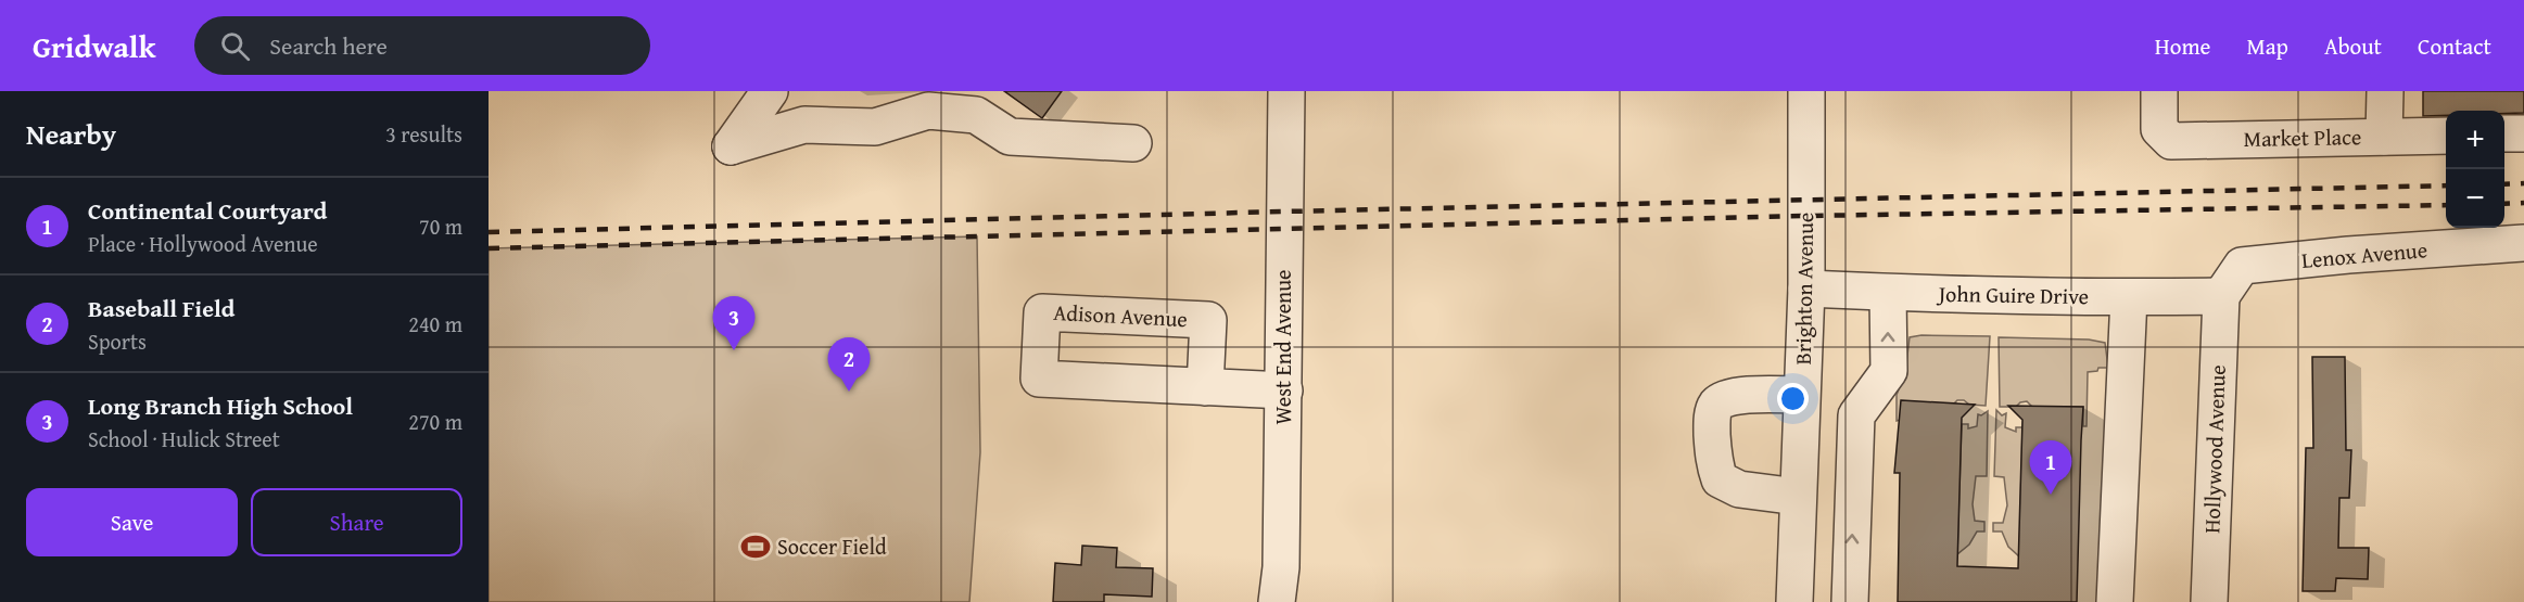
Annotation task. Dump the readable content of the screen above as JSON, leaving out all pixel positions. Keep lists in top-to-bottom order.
{
  "streets": {
    "street": [
      "Market Place",
      "Lenox Avenue",
      "Brighton Avenue",
      "John Guire Drive",
      "Adison Avenue",
      "West End Avenue",
      "Hollywood Avenue"
    ]
  },
  "crossings": [
    ["Lenox Avenue", "John Guire Drive"],
    ["Lenox Avenue", "Hollywood Avenue"],
    ["Brighton Avenue", "John Guire Drive"],
    ["John Guire Drive", "Hollywood Avenue"],
    ["Adison Avenue", "West End Avenue"]
  ],
  "places": {
    "sports": ["Soccer Field"]
  },
  "page": {
    "header": "Gridwalk",
    "search": "Search here",
    "nav": [
      "Home",
      "Map",
      "About",
      "Contact"
    ],
    "heading": ["Nearby", "3 results"],
    "map_buttons": ["+", "−"],
    "list": [
      {
        "mark": "1",
        "name": "Continental Courtyard",
        "note": "Place · Hollywood Avenue",
        "value": "70 m"
      },
      {
        "mark": "2",
        "name": "Baseball Field",
        "note": "Sports",
        "value": "240 m"
      },
      {
        "mark": "3",
        "name": "Long Branch High School",
        "note": "School · Hulick Street",
        "value": "270 m"
      }
    ],
    "pins": ["3", "2", "1"],
    "buttons": ["Save", "Share"]
  }
}
